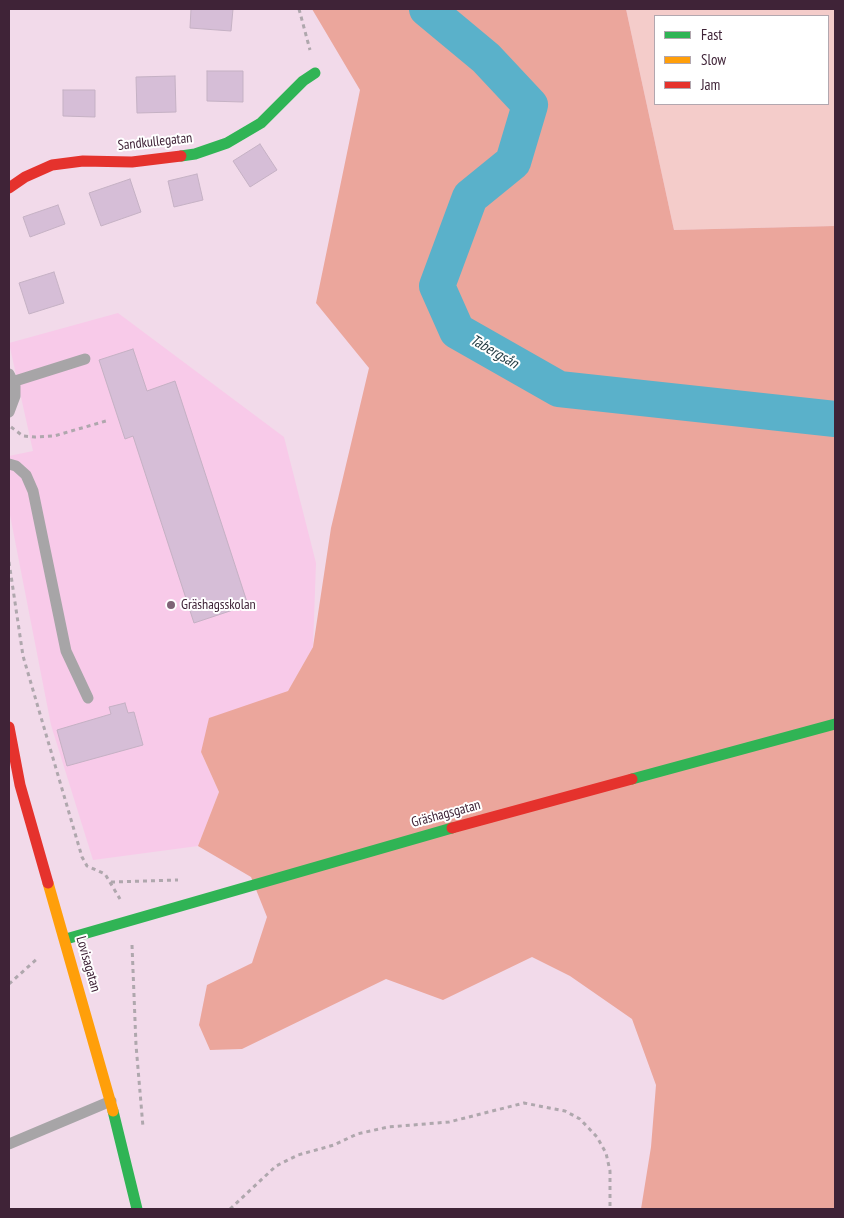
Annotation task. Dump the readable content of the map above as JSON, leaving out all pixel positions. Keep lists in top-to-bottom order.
{
  "streets": {
    "street": ["Sandkullegatan", "Gräshagsgatan", "Lovisagatan"]
  },
  "crossings": [
    ["Gräshagsgatan", "Lovisagatan"]
  ],
  "water": ["Tabergsån"],
  "places": ["Gräshagsskolan"],
  "legend": ["Fast", "Slow", "Jam"]
}
